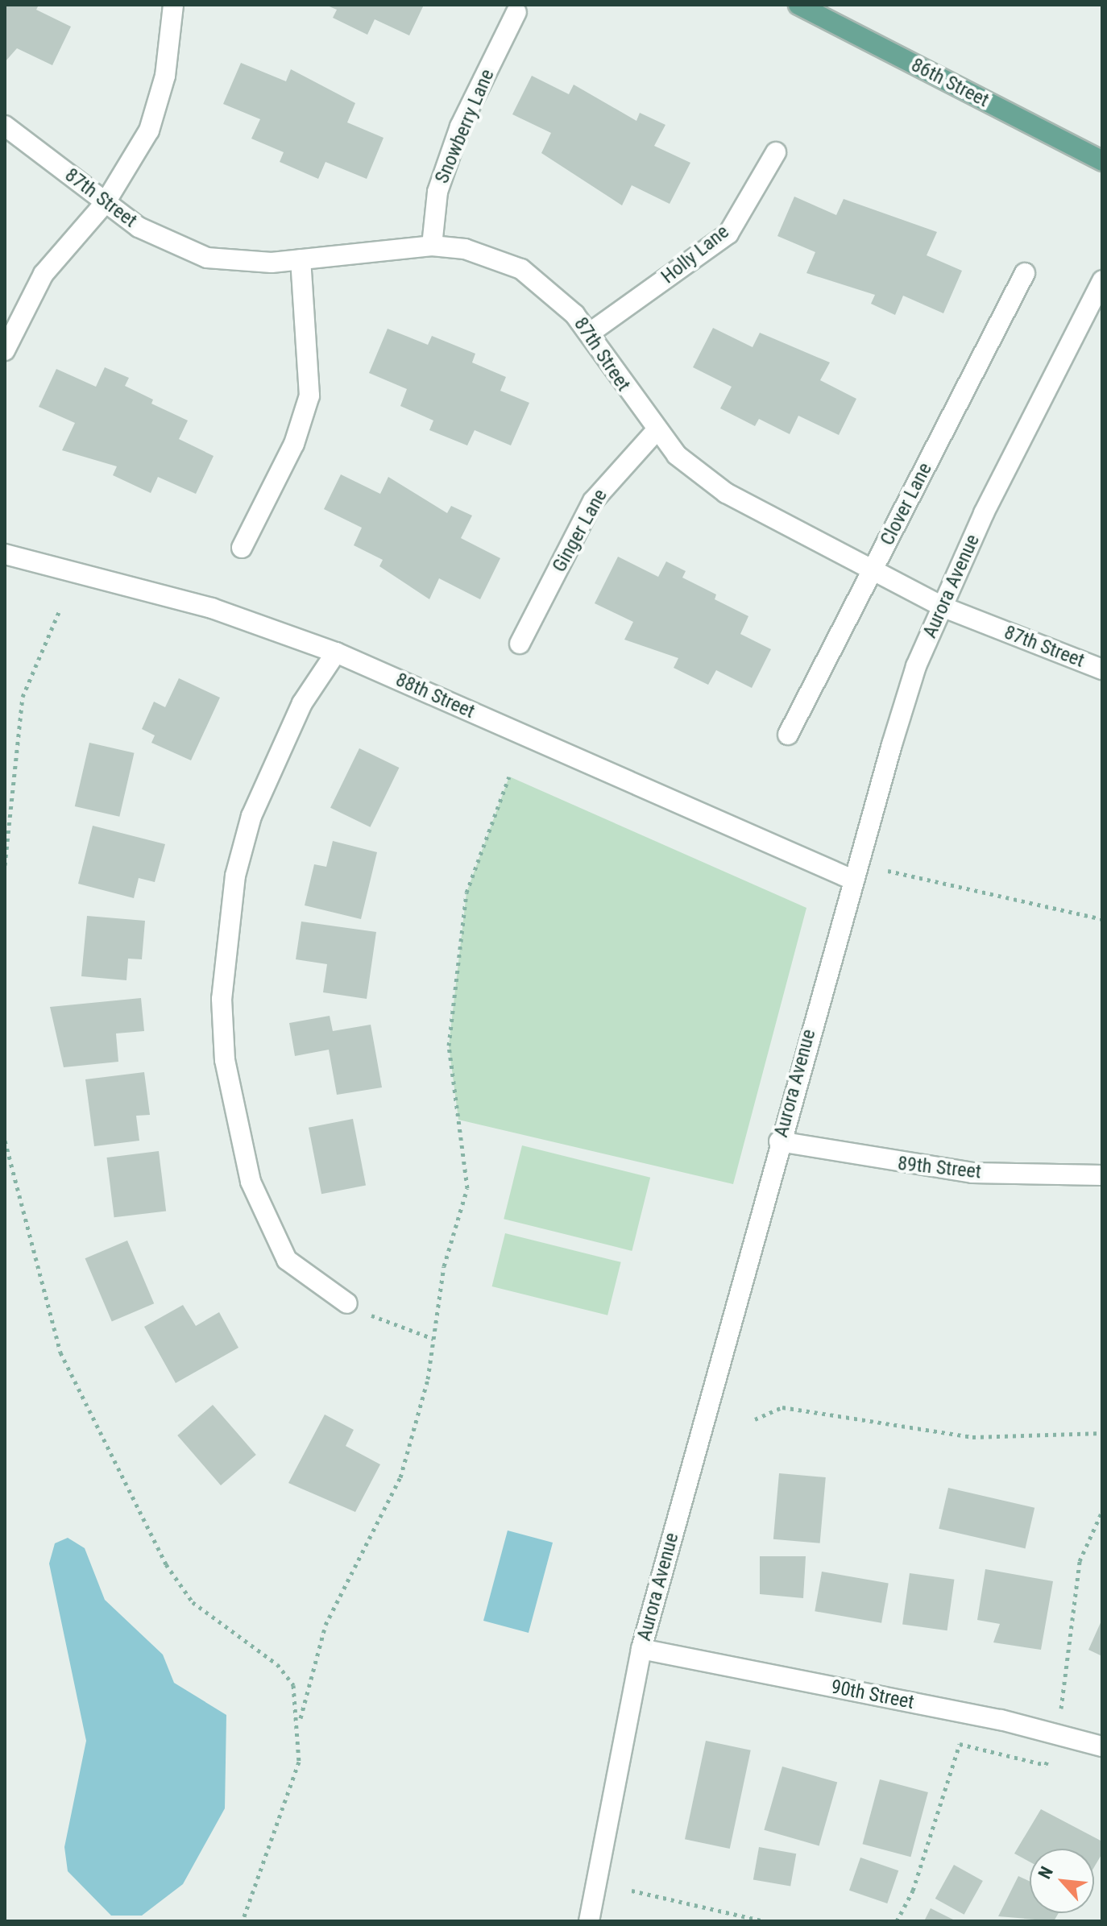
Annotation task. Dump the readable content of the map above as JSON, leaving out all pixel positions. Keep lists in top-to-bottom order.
{
  "streets": {
    "main road": ["86th Street"],
    "street": [
      "Snowberry Lane",
      "87th Street",
      "Holly Lane",
      "Clover Lane",
      "Ginger Lane",
      "Aurora Avenue",
      "88th Street",
      "89th Street",
      "90th Street"
    ]
  },
  "crossings": [
    ["Snowberry Lane", "87th Street"],
    ["87th Street", "Holly Lane"],
    ["87th Street", "Clover Lane"],
    ["87th Street", "Ginger Lane"],
    ["87th Street", "Aurora Avenue"],
    ["Aurora Avenue", "88th Street"],
    ["Aurora Avenue", "89th Street"],
    ["Aurora Avenue", "90th Street"]
  ],
  "north": "top left"
}
